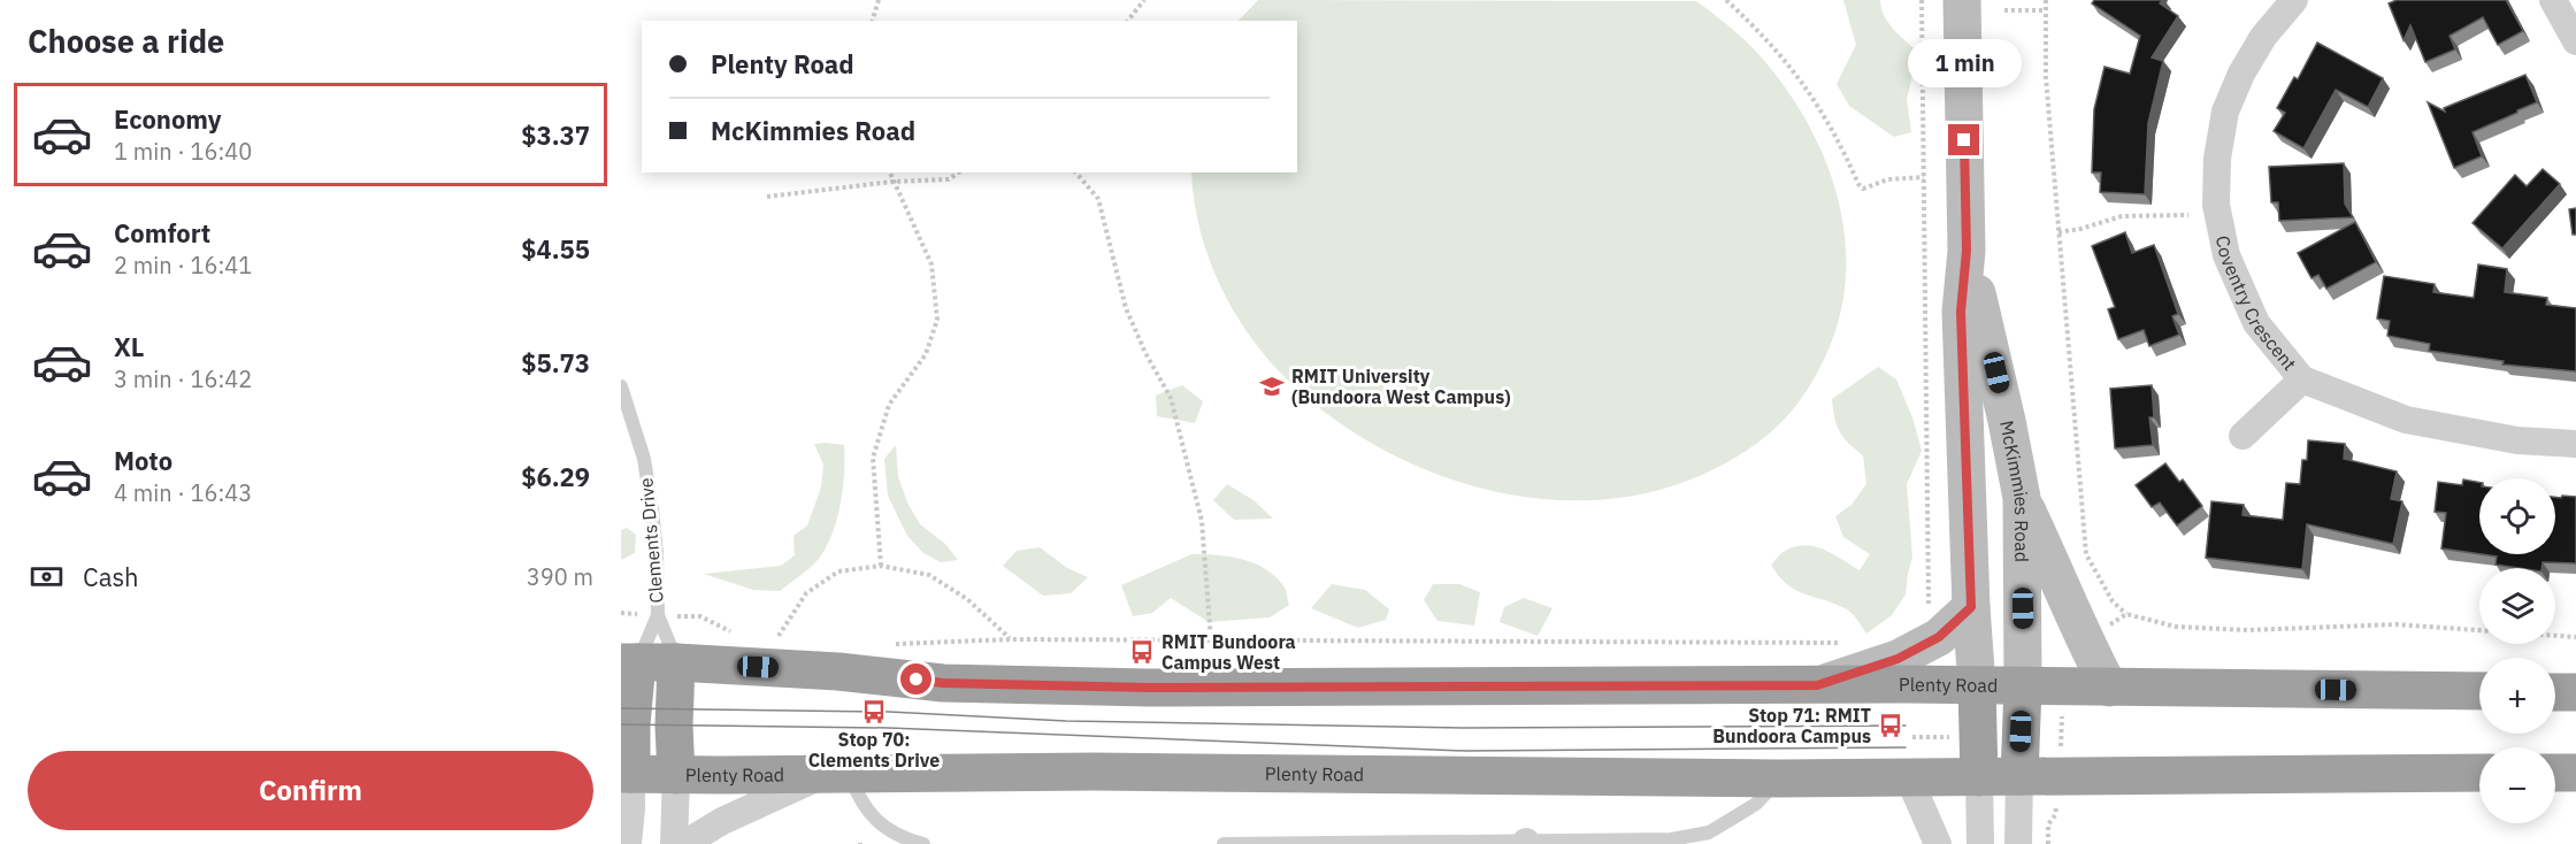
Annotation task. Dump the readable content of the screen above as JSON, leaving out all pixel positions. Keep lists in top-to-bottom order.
{
  "streets": {
    "highway": ["McKimmies Road", "Plenty Road"],
    "street": ["Coventry Crescent"],
    "lane": ["Clements Drive"]
  },
  "crossings": [
    ["McKimmies Road", "Plenty Road"],
    ["Clements Drive", "Plenty Road"]
  ],
  "places": {
    "school or university": ["RMIT University (Bundoora West Campus)"],
    "bus stop": ["RMIT Bundoora Campus West", "Stop 70: Clements Drive", "Stop 71: RMIT Bundoora Campus"]
  },
  "page": {
    "heading": "Choose a ride",
    "banner": ["Plenty Road", "McKimmies Road"],
    "bubble": "1 min",
    "list": [
      {
        "name": "Economy",
        "note": "1 min · 16:40",
        "value": "$3.37"
      },
      {
        "name": "Comfort",
        "note": "2 min · 16:41",
        "value": "$4.55"
      },
      {
        "name": "XL",
        "note": "3 min · 16:42",
        "value": "$5.73"
      },
      {
        "name": "Moto",
        "note": "4 min · 16:43",
        "value": "$6.29"
      }
    ],
    "map_buttons": ["+", "−"],
    "pay": ["Cash", "390 m"],
    "buttons": "Confirm"
  }
}
